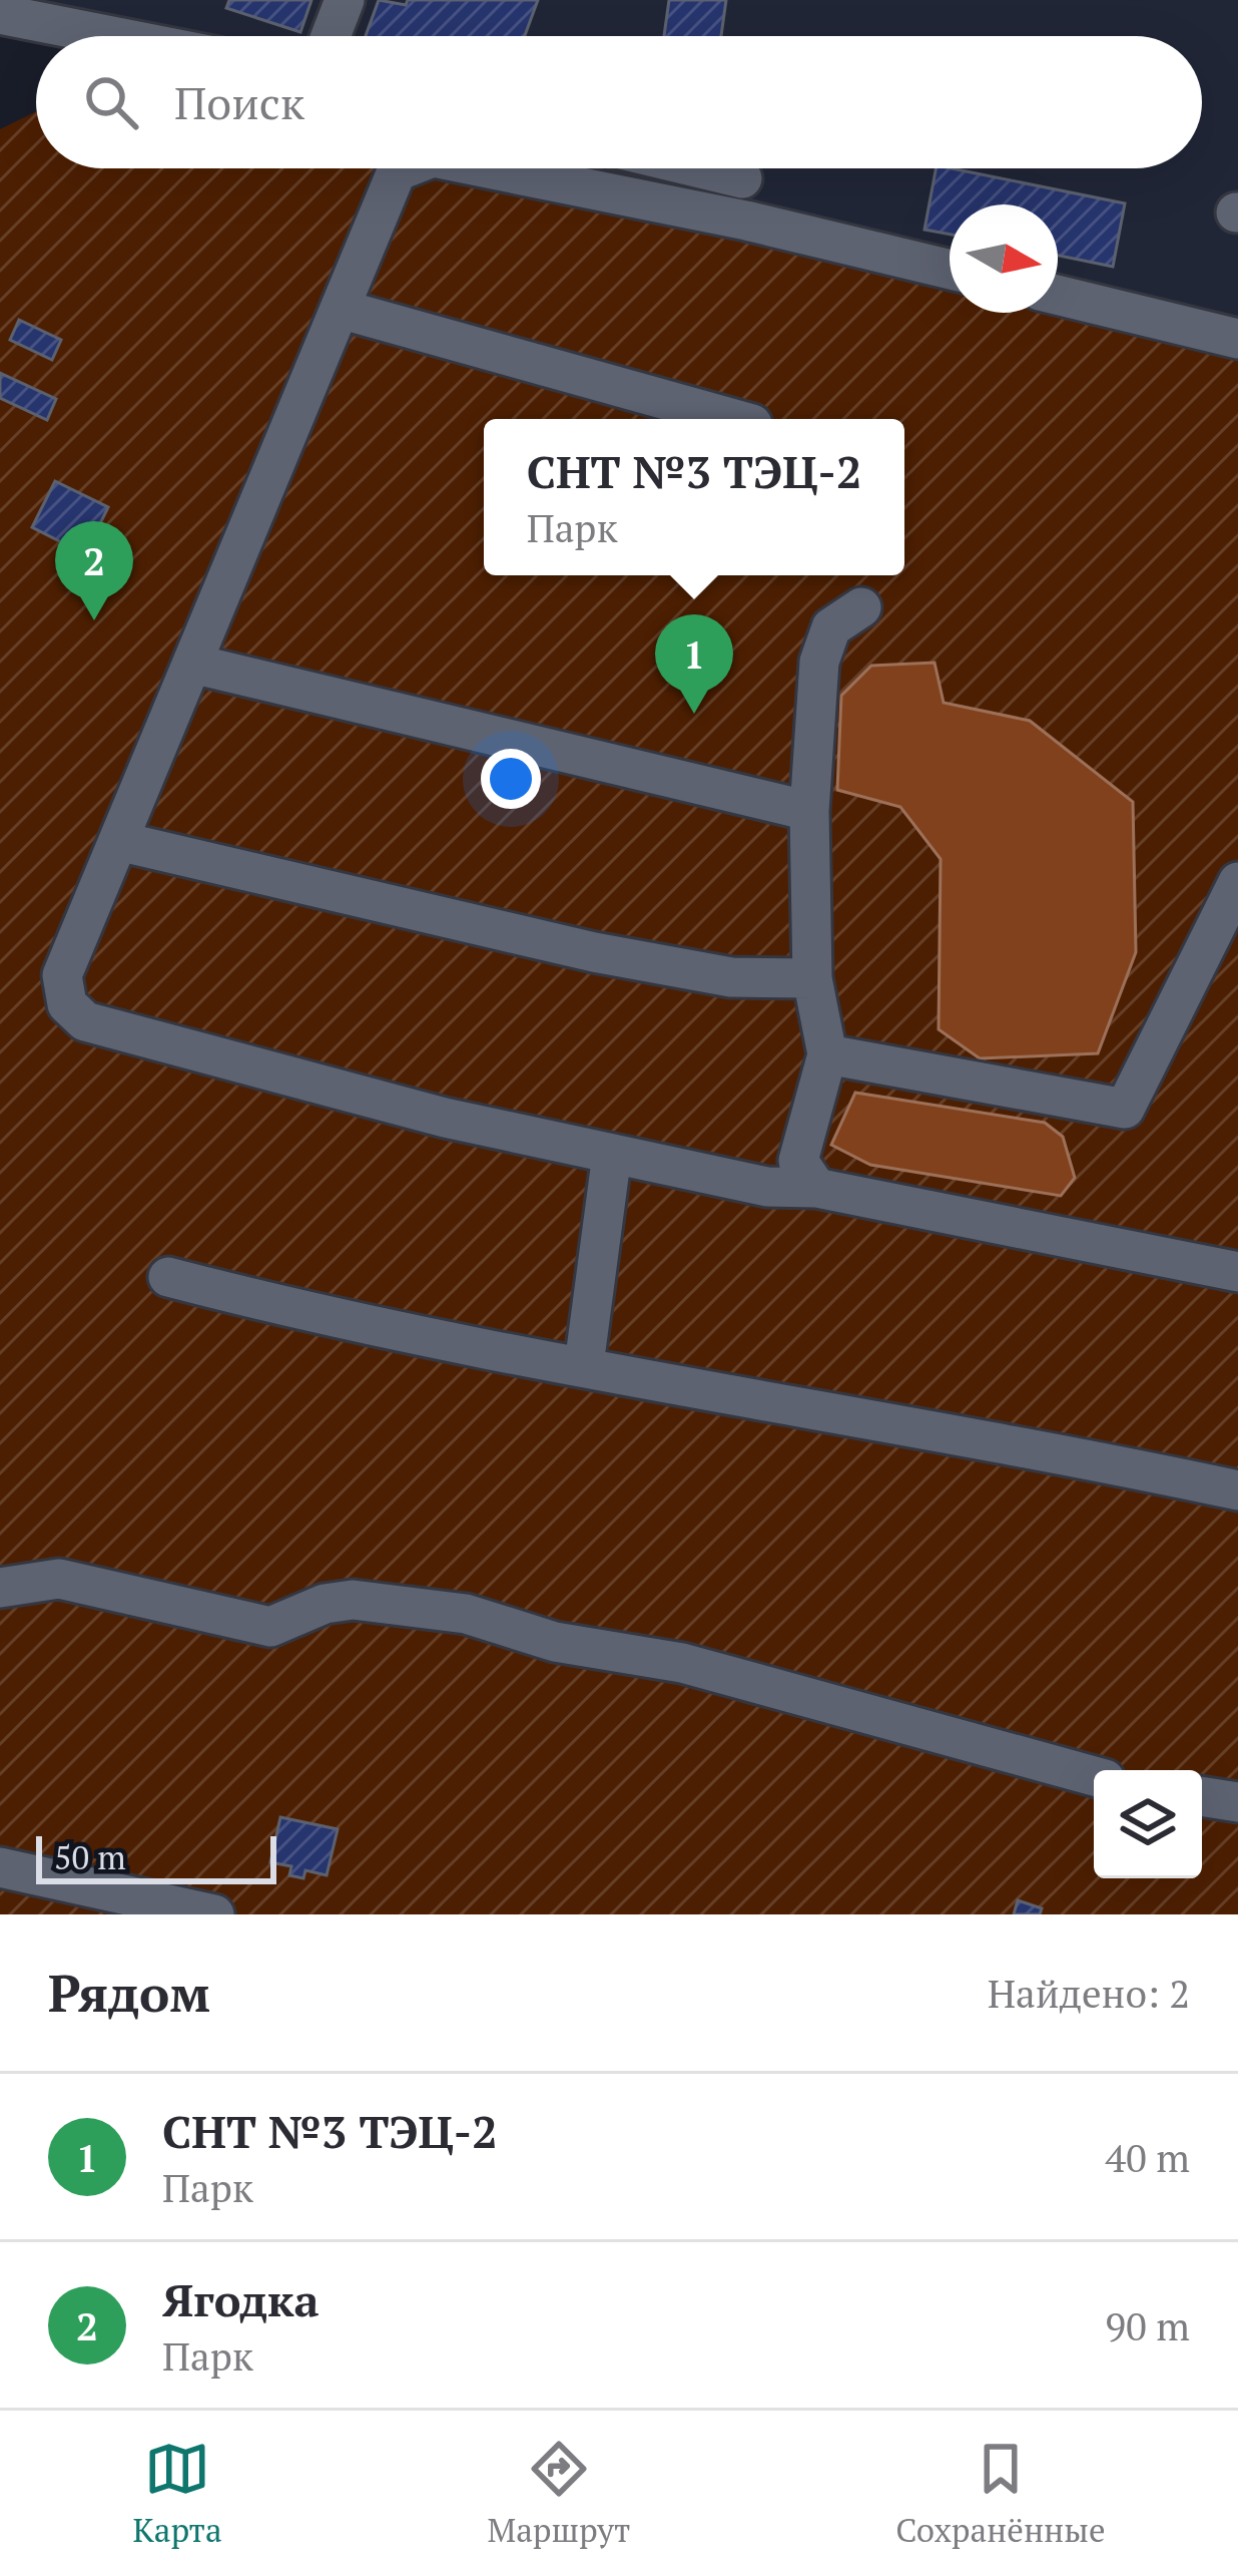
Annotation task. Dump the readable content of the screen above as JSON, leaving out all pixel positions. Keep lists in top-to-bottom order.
{
  "scale_bar": "50 m",
  "north": "right",
  "page": {
    "search": "Поиск",
    "popup": ["СНТ №3 ТЭЦ-2", "Парк"],
    "pins": ["2", "1"],
    "scale": "50 m",
    "heading": ["Рядом", "Найдено: 2"],
    "list": [
      {
        "mark": "1",
        "name": "СНТ №3 ТЭЦ-2",
        "note": "Парк",
        "value": "40 m"
      },
      {
        "mark": "2",
        "name": "Ягодка",
        "note": "Парк",
        "value": "90 m"
      }
    ],
    "nav": ["Карта", "Маршрут", "Сохранённые"]
  }
}
